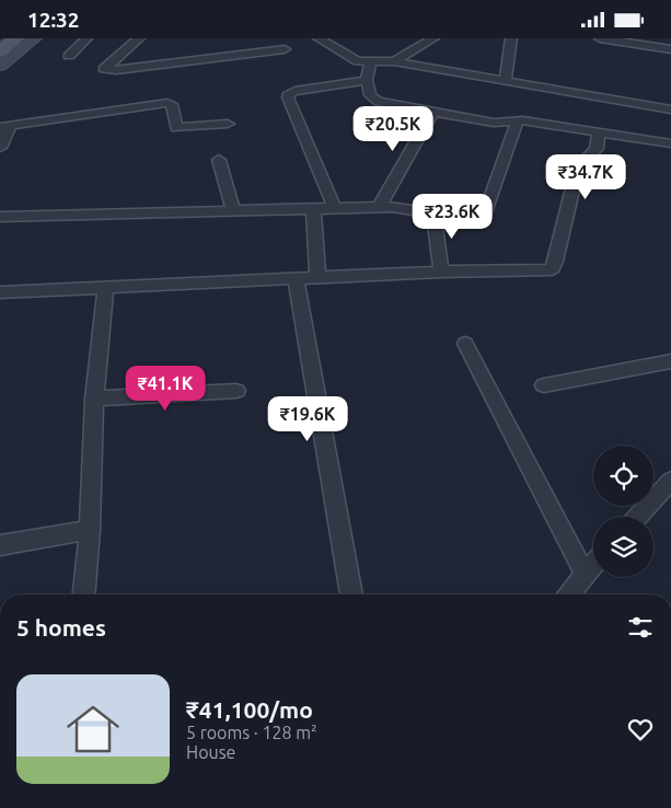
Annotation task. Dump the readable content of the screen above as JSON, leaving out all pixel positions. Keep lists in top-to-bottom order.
{
  "page": {
    "status": "12:32",
    "price": [
      "₹20.5K",
      "₹34.7K",
      "₹23.6K",
      "₹41.1K",
      "₹19.6K"
    ],
    "heading": "5 homes",
    "list": [
      {
        "name": "₹41,100/mo",
        "note": "5 rooms · 128 m² · House"
      }
    ]
  }
}
